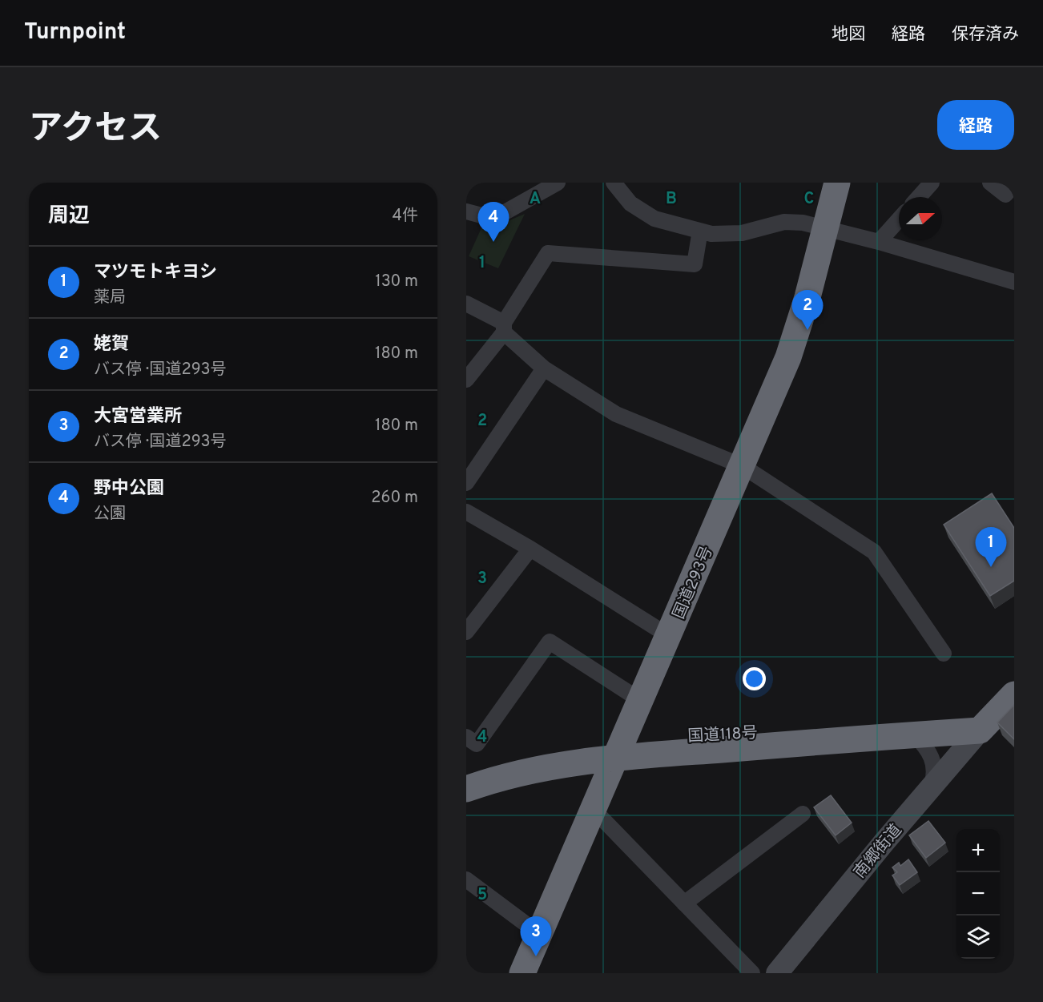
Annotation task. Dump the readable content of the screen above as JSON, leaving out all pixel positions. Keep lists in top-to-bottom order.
{
  "streets": {
    "highway": ["国道293号", "国道118号"],
    "street": ["南郷街道"]
  },
  "crossings": [
    ["国道293号", "国道118号"],
    ["国道118号", "南郷街道"]
  ],
  "north": "right",
  "page": {
    "header": "Turnpoint",
    "nav": ["地図", "経路", "保存済み"],
    "title": "アクセス",
    "buttons": "経路",
    "heading": ["周辺", "4件"],
    "pins": [
      "4",
      "2",
      "1",
      "3"
    ],
    "list": [
      {
        "mark": "1",
        "name": "マツモトキヨシ",
        "note": "薬局",
        "value": "130 m"
      },
      {
        "mark": "2",
        "name": "姥賀",
        "note": "バス停 · 国道293号",
        "value": "180 m"
      },
      {
        "mark": "3",
        "name": "大宮営業所",
        "note": "バス停 · 国道293号",
        "value": "180 m"
      },
      {
        "mark": "4",
        "name": "野中公園",
        "note": "公園",
        "value": "260 m"
      }
    ],
    "map_buttons": ["+", "−"]
  },
  "grid": {
    "columns": ["A", "B", "C"],
    "rows": [
      "1",
      "2",
      "3",
      "4",
      "5"
    ]
  }
}
